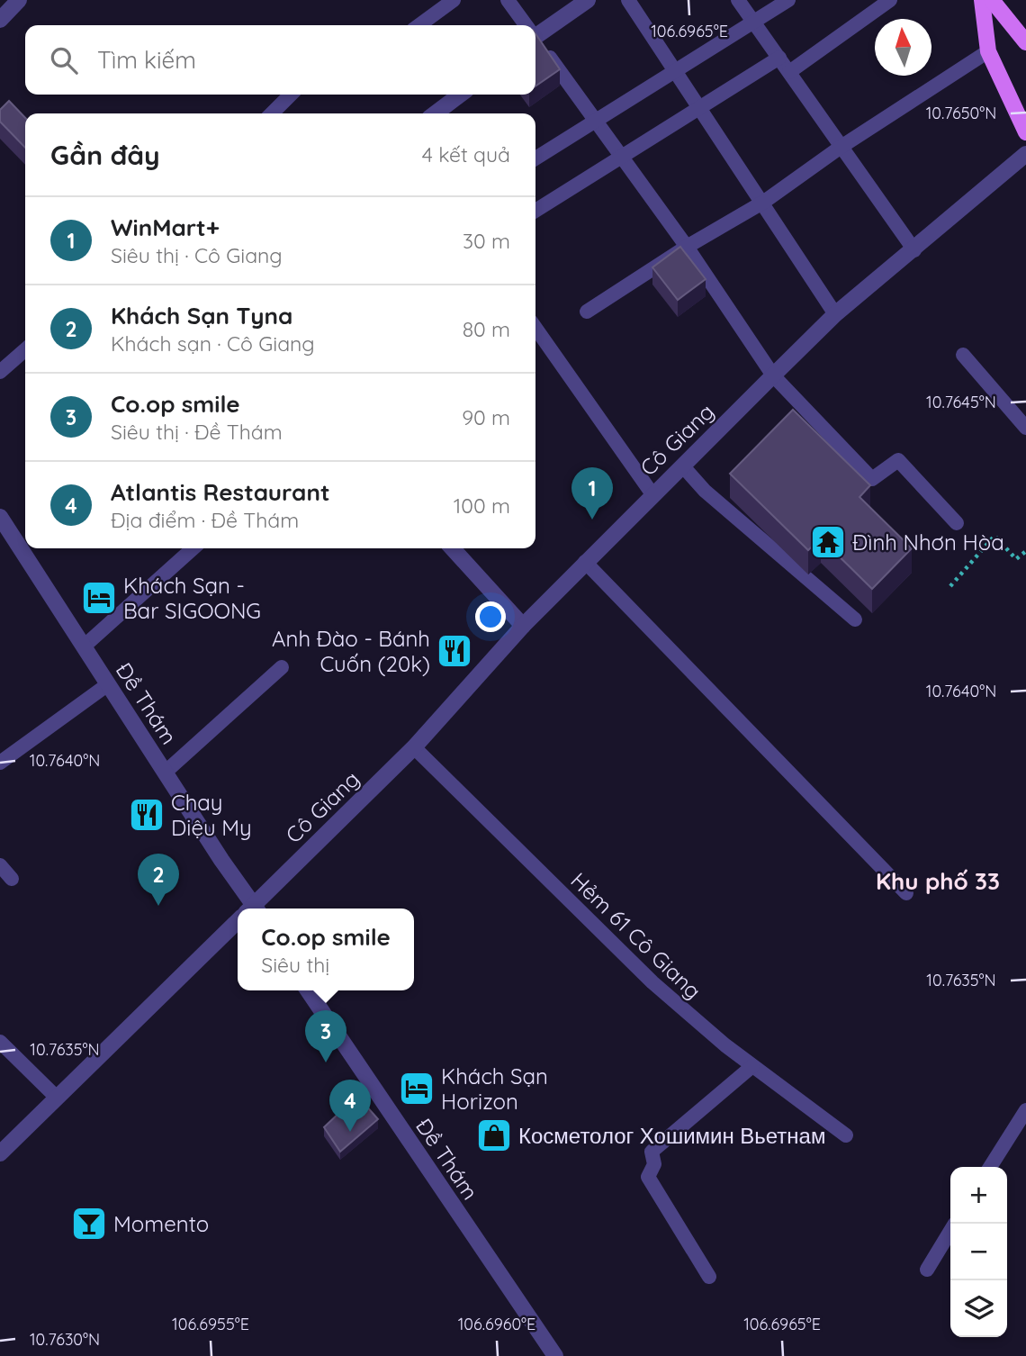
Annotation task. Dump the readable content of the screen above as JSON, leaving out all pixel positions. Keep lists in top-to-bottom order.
{
  "streets": {
    "street": ["Cô Giang", "Ðề Thám"],
    "lane": ["Hẻm 61 Cô Giang"]
  },
  "crossings": [
    ["Cô Giang", "Hẻm 61 Cô Giang"]
  ],
  "districts": ["Khu phố 33"],
  "places": {
    "temple": ["Đình Nhơn Hòa"],
    "hotel": ["Khách Sạn - Bar SIGOONG", "Khách Sạn Horizon"],
    "restaurant": ["Anh Đào - Bánh Cuốn (20k)", "Chay Diệu My"],
    "shop": ["Косметолог Хошимин Вьетнам"],
    "bar": ["Momento"]
  },
  "north": "top",
  "page": {
    "search": "Tìm kiếm",
    "heading": ["Gần đây", "4 kết quả"],
    "list": [
      {
        "mark": "1",
        "name": "WinMart+",
        "note": "Siêu thị · Cô Giang",
        "value": "30 m"
      },
      {
        "mark": "2",
        "name": "Khách Sạn Tyna",
        "note": "Khách sạn · Cô Giang",
        "value": "80 m"
      },
      {
        "mark": "3",
        "name": "Co.op smile",
        "note": "Siêu thị · Ðề Thám",
        "value": "90 m"
      },
      {
        "mark": "4",
        "name": "Atlantis Restaurant",
        "note": "Địa điểm · Ðề Thám",
        "value": "100 m"
      }
    ],
    "pins": [
      "1",
      "2",
      "3",
      "4"
    ],
    "popup": ["Co.op smile", "Siêu thị"],
    "map_buttons": ["+", "−"]
  },
  "coordinates": [
    "106.6965°E",
    "10.7650°N",
    "10.7645°N",
    "10.7640°N",
    "10.7635°N",
    "106.6955°E",
    "106.6960°E",
    "10.7630°N"
  ]
}
